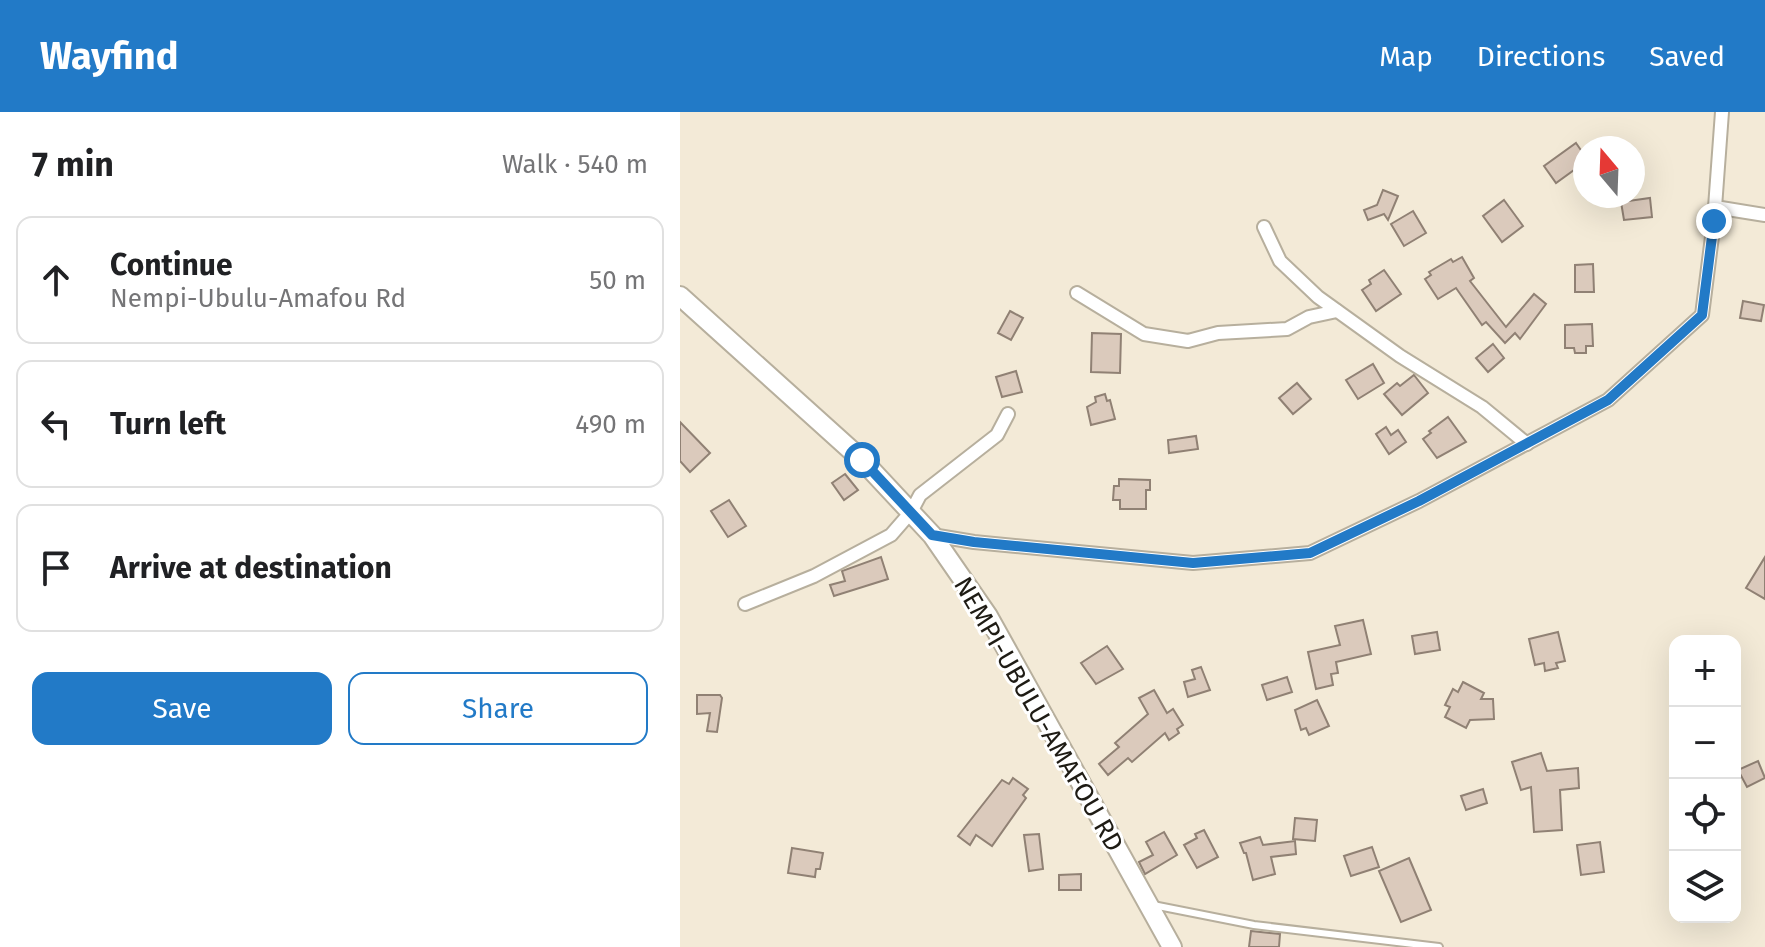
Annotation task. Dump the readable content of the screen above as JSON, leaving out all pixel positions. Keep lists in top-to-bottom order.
{
  "streets": {
    "street": ["NEMPI-UBULU-AMAFOU RD"]
  },
  "north": "top",
  "page": {
    "header": "Wayfind",
    "nav": ["Map", "Directions", "Saved"],
    "heading": ["7 min", "Walk · 540 m"],
    "list": [
      ["Continue", "Nempi-Ubulu-Amafou Rd", "50 m"],
      ["Turn left", "490 m"],
      "Arrive at destination"
    ],
    "map_buttons": ["+", "−"],
    "buttons": ["Save", "Share"]
  }
}
